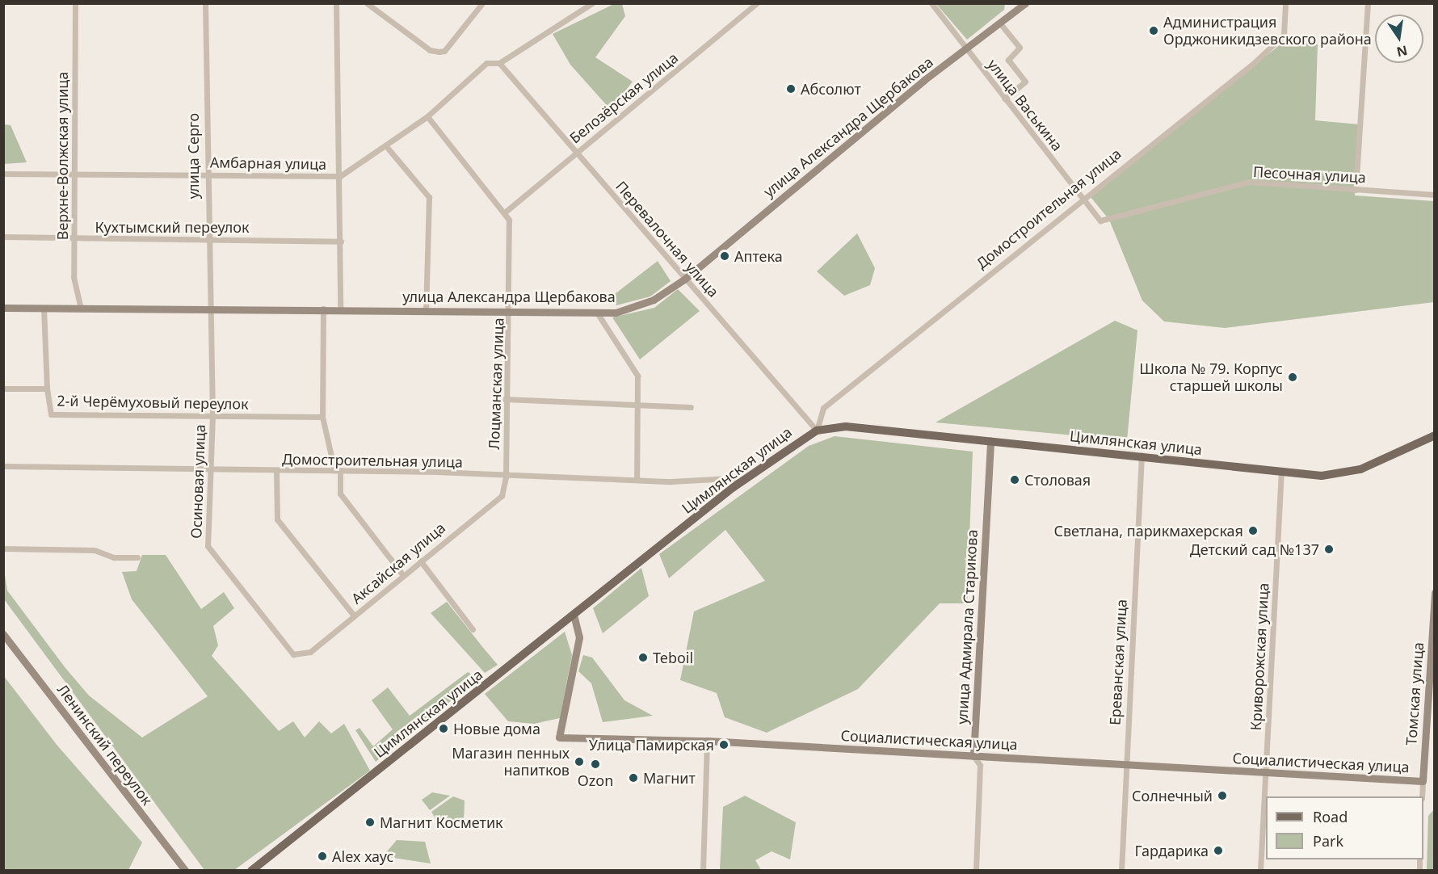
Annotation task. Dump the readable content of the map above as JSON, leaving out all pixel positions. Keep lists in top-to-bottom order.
{
  "streets": {
    "main road": ["Цимлянская улица"],
    "street": [
      "Белозёрская улица",
      "улица Васькина",
      "улица Александра Щербакова",
      "Верхне-Волжская улица",
      "улица Серго",
      "Амбарная улица",
      "Песочная улица",
      "Домостроительная улица",
      "Кухтымский переулок",
      "Перевалочная улица",
      "Лоцманская улица",
      "2-й Черёмуховый переулок",
      "Осиновая улица",
      "Аксайская улица",
      "улица Адмирала Старикова",
      "Криворожская улица",
      "Ереванская улица",
      "Томская улица",
      "Социалистическая улица",
      "Ленинский переулок"
    ]
  },
  "crossings": [
    ["Белозёрская улица", "Перевалочная улица"],
    ["Белозёрская улица", "Лоцманская улица"],
    ["улица Васькина", "улица Александра Щербакова"],
    ["улица Васькина", "Песочная улица"],
    ["улица Васькина", "Домостроительная улица"],
    ["улица Александра Щербакова", "Верхне-Волжская улица"],
    ["улица Александра Щербакова", "улица Серго"],
    ["улица Александра Щербакова", "Перевалочная улица"],
    ["улица Александра Щербакова", "Лоцманская улица"],
    ["улица Александра Щербакова", "Осиновая улица"],
    ["Верхне-Волжская улица", "Амбарная улица"],
    ["Верхне-Волжская улица", "Кухтымский переулок"],
    ["улица Серго", "Амбарная улица"],
    ["улица Серго", "Кухтымский переулок"],
    ["улица Серго", "Осиновая улица"],
    ["Амбарная улица", "Перевалочная улица"],
    ["Домостроительная улица", "Перевалочная улица"],
    ["Домостроительная улица", "Лоцманская улица"],
    ["Домостроительная улица", "Цимлянская улица"],
    ["Домостроительная улица", "Осиновая улица"],
    ["Домостроительная улица", "Аксайская улица"],
    ["Перевалочная улица", "Цимлянская улица"],
    ["Лоцманская улица", "Аксайская улица"],
    ["2-й Черёмуховый переулок", "Осиновая улица"],
    ["Цимлянская улица", "улица Адмирала Старикова"],
    ["Цимлянская улица", "Криворожская улица"],
    ["Цимлянская улица", "Ереванская улица"],
    ["Цимлянская улица", "Социалистическая улица"],
    ["Осиновая улица", "Аксайская улица"],
    ["улица Адмирала Старикова", "Социалистическая улица"],
    ["Криворожская улица", "Социалистическая улица"],
    ["Ереванская улица", "Социалистическая улица"],
    ["Томская улица", "Социалистическая улица"]
  ],
  "places": [
    "Администрация Орджоникидзевского района",
    "Абсолют",
    "Аптека",
    "Школа № 79. Корпус старшей школы",
    "Столовая",
    "Светлана, парикмахерская",
    "Детский сад №137",
    "Teboil",
    "Новые дома",
    "Улица Памирская",
    "Магазин пенных напитков",
    "Ozon",
    "Магнит",
    "Солнечный",
    "Магнит Косметик",
    "Гардарика",
    "Alex хаус"
  ],
  "legend": ["Road", "Park"],
  "north": "bottom"
}
